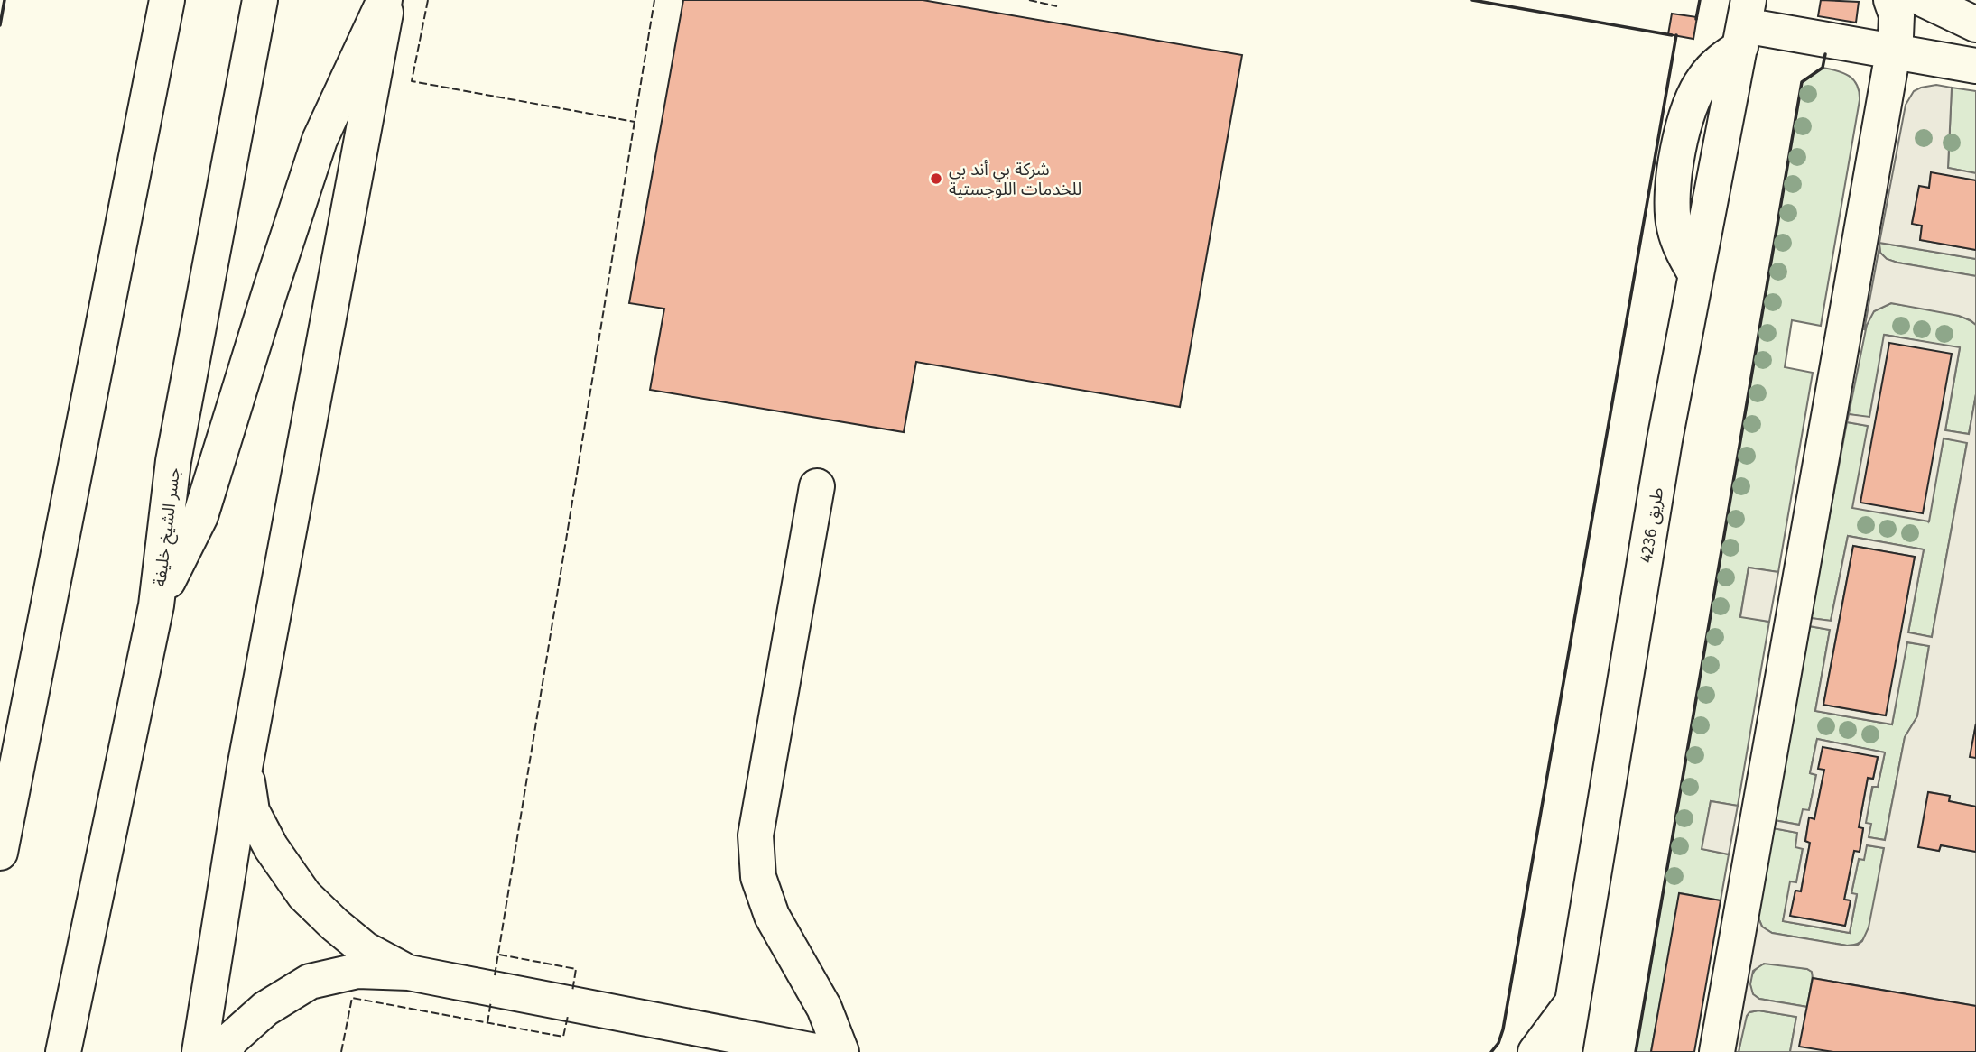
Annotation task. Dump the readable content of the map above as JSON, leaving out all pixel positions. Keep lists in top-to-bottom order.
{
  "streets": {
    "main road": ["طريق 4236", "جسر الشيخ خليفة"]
  },
  "places": ["شركة بي أند بي للخدمات اللوجستية"]
}
